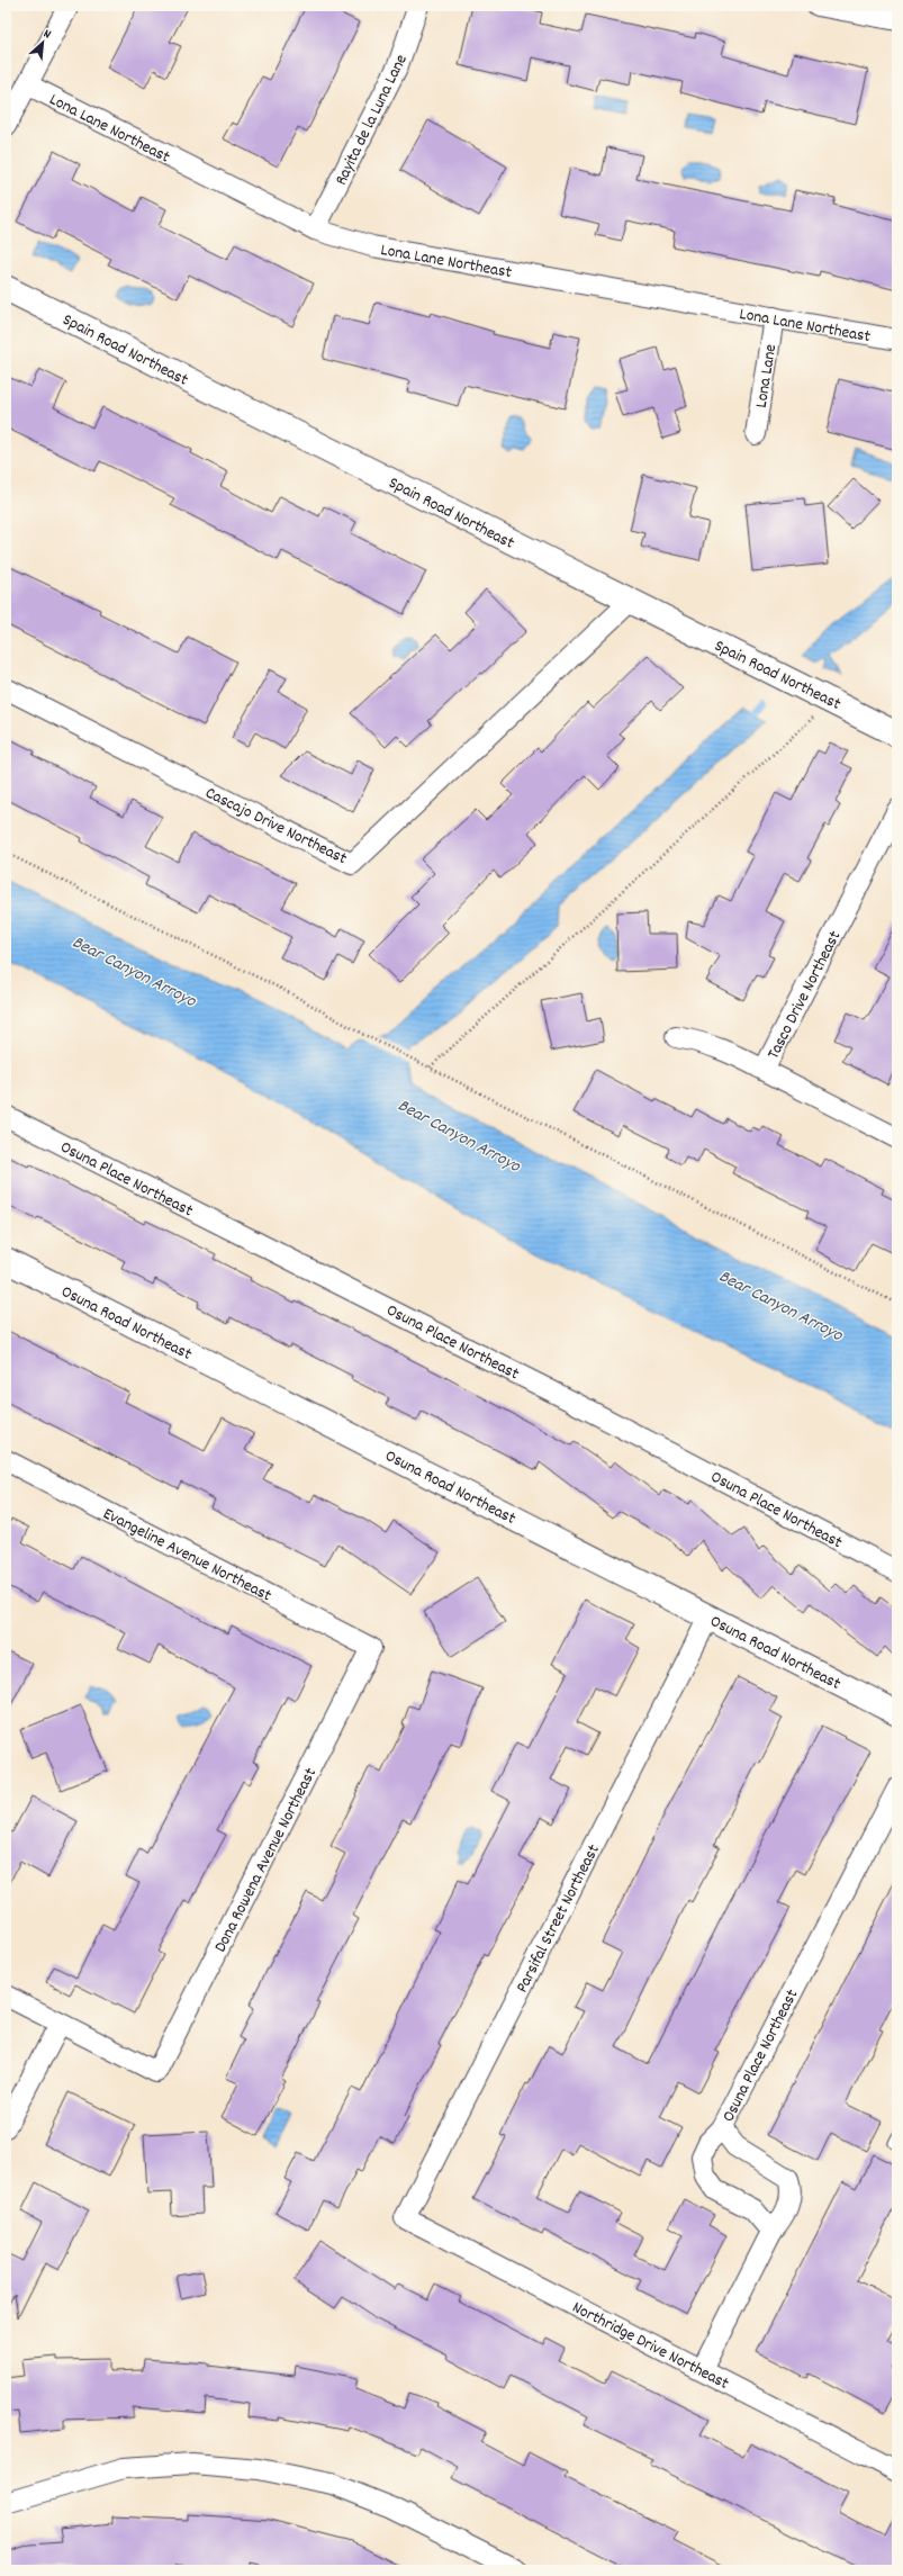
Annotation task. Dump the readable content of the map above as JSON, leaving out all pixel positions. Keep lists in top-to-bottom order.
{
  "streets": {
    "street": [
      "Rayita de la Luna Lane",
      "Lona Lane Northeast",
      "Spain Road Northeast",
      "Lona Lane",
      "Cascajo Drive Northeast",
      "Tasco Drive Northeast",
      "Osuna Place Northeast",
      "Osuna Road Northeast",
      "Evangeline Avenue Northeast",
      "Dona Rowena Avenue Northeast",
      "Parsifal Street Northeast",
      "Northridge Drive Northeast"
    ]
  },
  "crossings": [
    ["Rayita de la Luna Lane", "Lona Lane Northeast"],
    ["Lona Lane Northeast", "Lona Lane"],
    ["Spain Road Northeast", "Cascajo Drive Northeast"],
    ["Osuna Place Northeast", "Northridge Drive Northeast"],
    ["Osuna Road Northeast", "Parsifal Street Northeast"],
    ["Evangeline Avenue Northeast", "Dona Rowena Avenue Northeast"],
    ["Parsifal Street Northeast", "Northridge Drive Northeast"]
  ],
  "water": ["Bear Canyon Arroyo"],
  "north": "top right"
}
